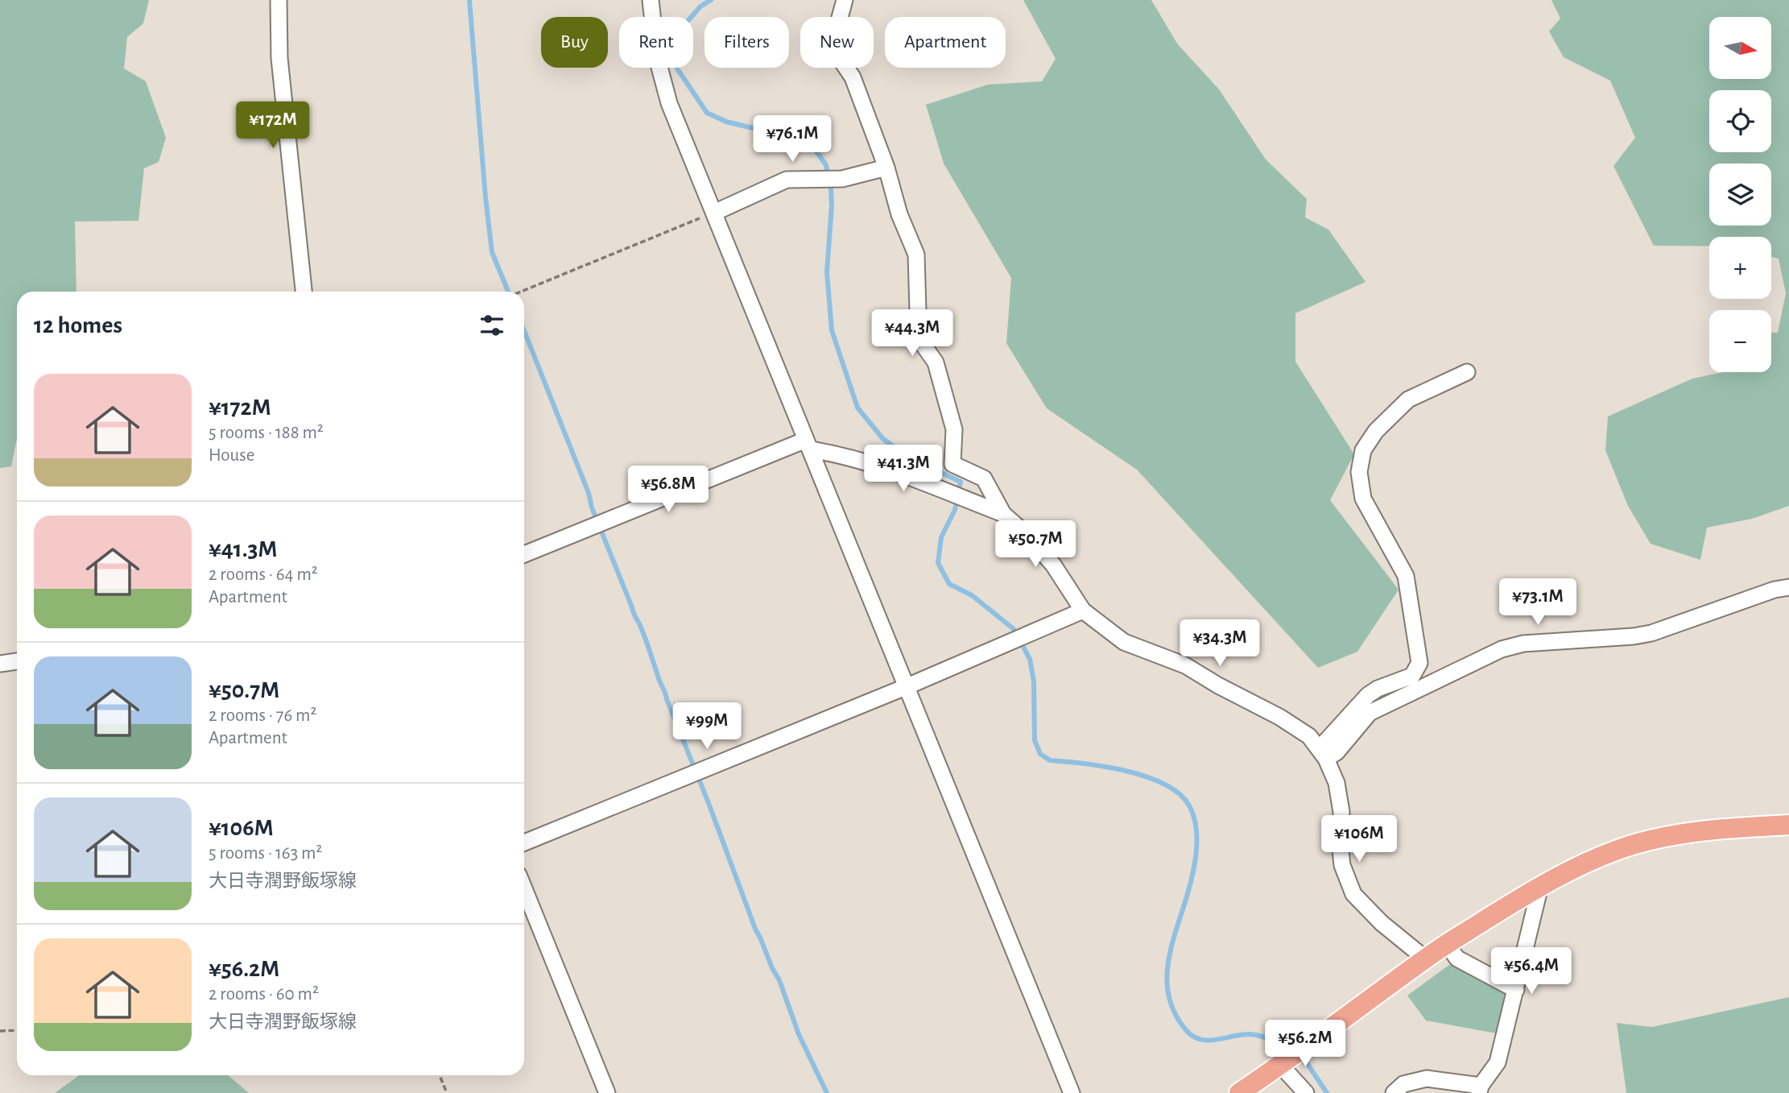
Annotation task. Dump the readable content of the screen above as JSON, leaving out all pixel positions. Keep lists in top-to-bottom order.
{
  "north": "right",
  "page": {
    "map_buttons": ["+", "−"],
    "chip": [
      "Buy",
      "Rent",
      "Filters",
      "New",
      "Apartment"
    ],
    "price": [
      "¥172M",
      "¥76.1M",
      "¥44.3M",
      "¥41.3M",
      "¥56.8M",
      "¥50.7M",
      "¥73.1M",
      "¥34.3M",
      "¥99M",
      "¥106M",
      "¥56.4M",
      "¥56.2M"
    ],
    "heading": "12 homes",
    "list": [
      {
        "name": "¥172M",
        "note": "5 rooms · 188 m² · House"
      },
      {
        "name": "¥41.3M",
        "note": "2 rooms · 64 m² · Apartment"
      },
      {
        "name": "¥50.7M",
        "note": "2 rooms · 76 m² · Apartment"
      },
      {
        "name": "¥106M",
        "note": "5 rooms · 163 m² · 大日寺潤野飯塚線"
      },
      {
        "name": "¥56.2M",
        "note": "2 rooms · 60 m² · 大日寺潤野飯塚線"
      }
    ]
  }
}
